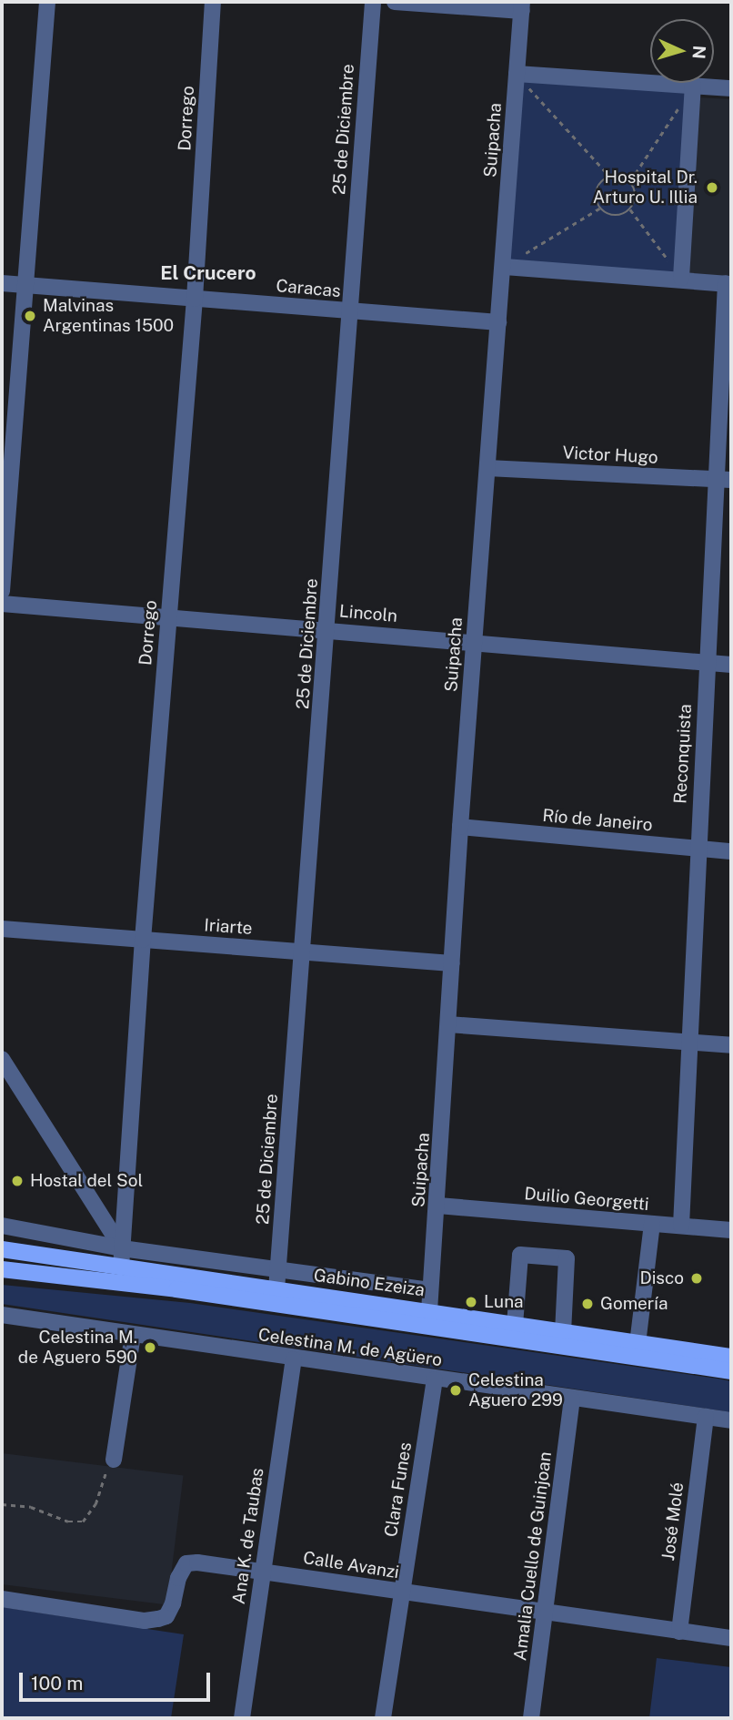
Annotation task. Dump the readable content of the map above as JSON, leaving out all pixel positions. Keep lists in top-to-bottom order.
{
  "streets": {
    "main road": ["Gabino Ezeiza"],
    "street": [
      "Dorrego",
      "25 de Diciembre",
      "Suipacha",
      "Caracas",
      "Victor Hugo",
      "Lincoln",
      "Reconquista",
      "Río de Janeiro",
      "Iriarte",
      "Duilio Georgetti",
      "Celestina M. de Agüero",
      "Clara Funes",
      "José Molé",
      "Ana K. de Taubas",
      "Amalia Cuello de Guinjoan",
      "Calle Avanzi"
    ]
  },
  "crossings": [
    ["Dorrego", "Caracas"],
    ["Dorrego", "Lincoln"],
    ["Dorrego", "Iriarte"],
    ["Dorrego", "Gabino Ezeiza"],
    ["25 de Diciembre", "Caracas"],
    ["25 de Diciembre", "Lincoln"],
    ["25 de Diciembre", "Iriarte"],
    ["25 de Diciembre", "Gabino Ezeiza"],
    ["Suipacha", "Caracas"],
    ["Suipacha", "Victor Hugo"],
    ["Suipacha", "Lincoln"],
    ["Suipacha", "Río de Janeiro"],
    ["Suipacha", "Iriarte"],
    ["Suipacha", "Duilio Georgetti"],
    ["Suipacha", "Gabino Ezeiza"],
    ["Victor Hugo", "Reconquista"],
    ["Lincoln", "Reconquista"],
    ["Reconquista", "Río de Janeiro"],
    ["Reconquista", "Duilio Georgetti"],
    ["Celestina M. de Agüero", "Clara Funes"],
    ["Celestina M. de Agüero", "José Molé"],
    ["Celestina M. de Agüero", "Ana K. de Taubas"],
    ["Celestina M. de Agüero", "Amalia Cuello de Guinjoan"],
    ["Clara Funes", "Calle Avanzi"],
    ["José Molé", "Calle Avanzi"],
    ["Ana K. de Taubas", "Calle Avanzi"],
    ["Amalia Cuello de Guinjoan", "Calle Avanzi"]
  ],
  "districts": ["El Crucero"],
  "places": [
    "Hospital Dr. Arturo U. Illia",
    "Malvinas Argentinas 1500",
    "Hostal del Sol",
    "Disco",
    "Luna",
    "Gomería",
    "Celestina M. de Aguero 590",
    "Celestina Aguero 299"
  ],
  "scale_bar": "100 m",
  "north": "right"
}
